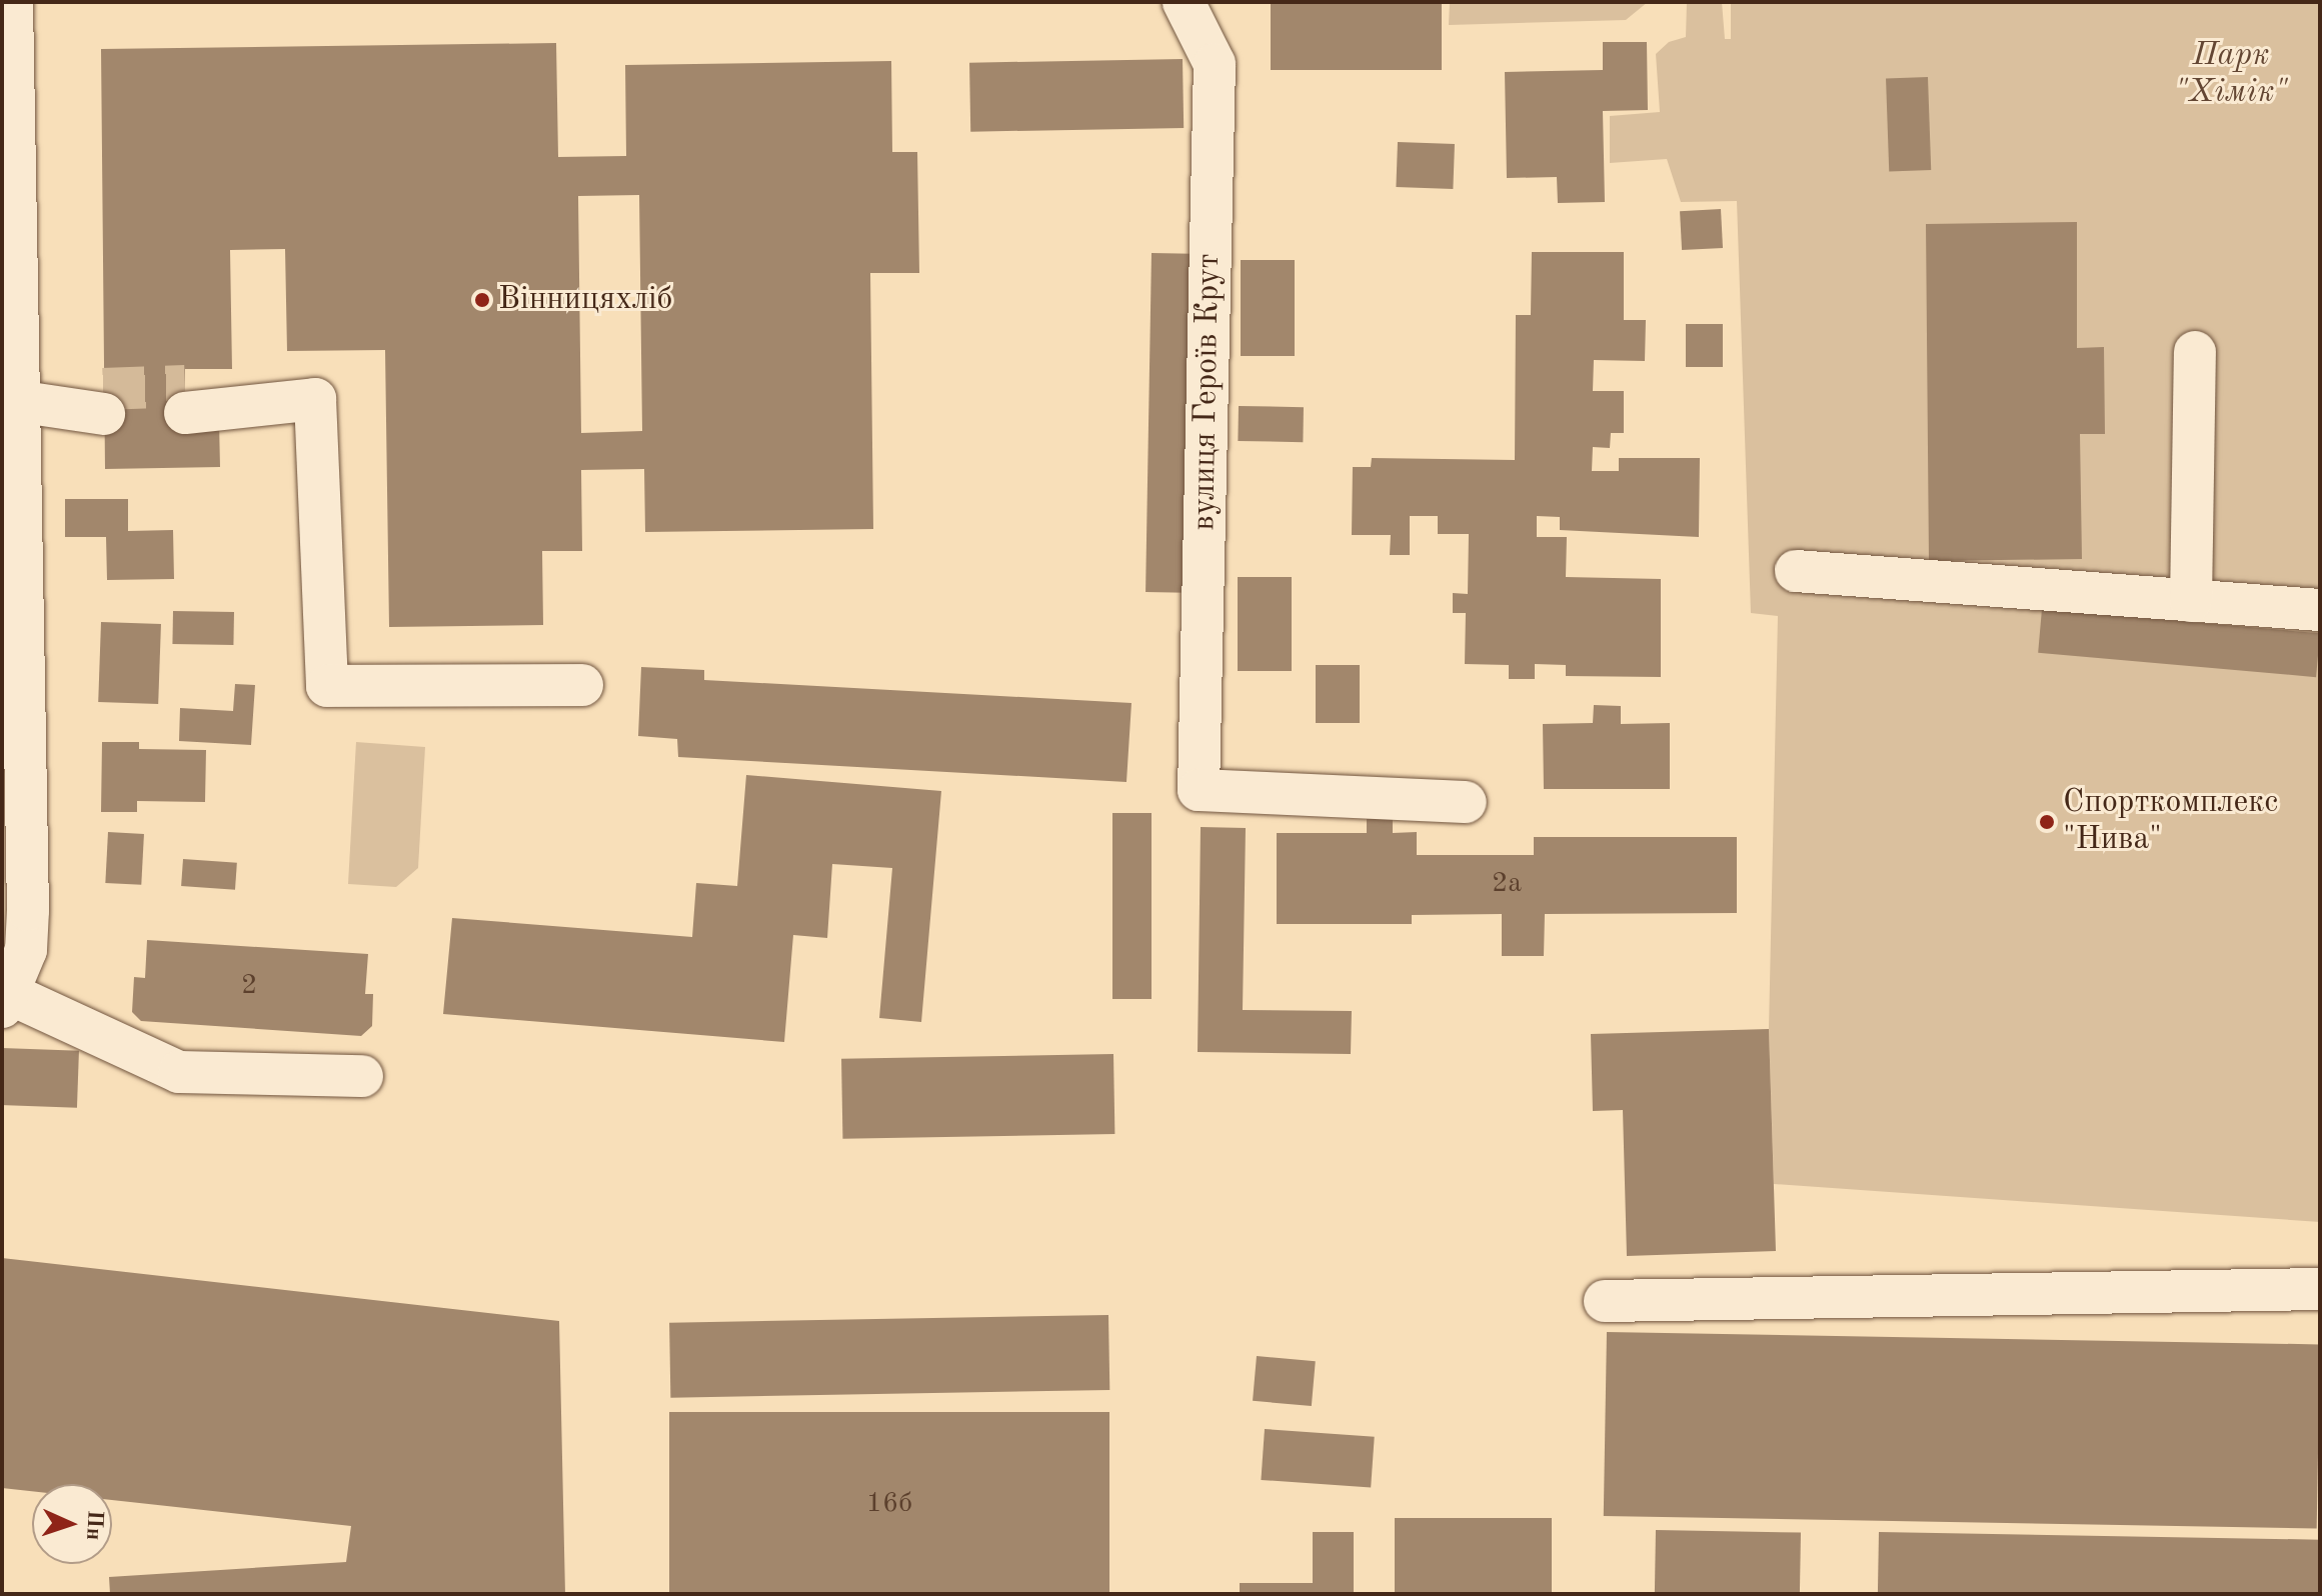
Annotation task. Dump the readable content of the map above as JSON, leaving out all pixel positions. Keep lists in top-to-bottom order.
{
  "streets": {
    "street": ["вулиця Героїв Крут"]
  },
  "parks": ["Парк \"Хімік\""],
  "places": ["Вінницяхліб", "Спорткомплекс \"Нива\""],
  "house_numbers": ["2а", "2", "16б"],
  "north": "right"
}
